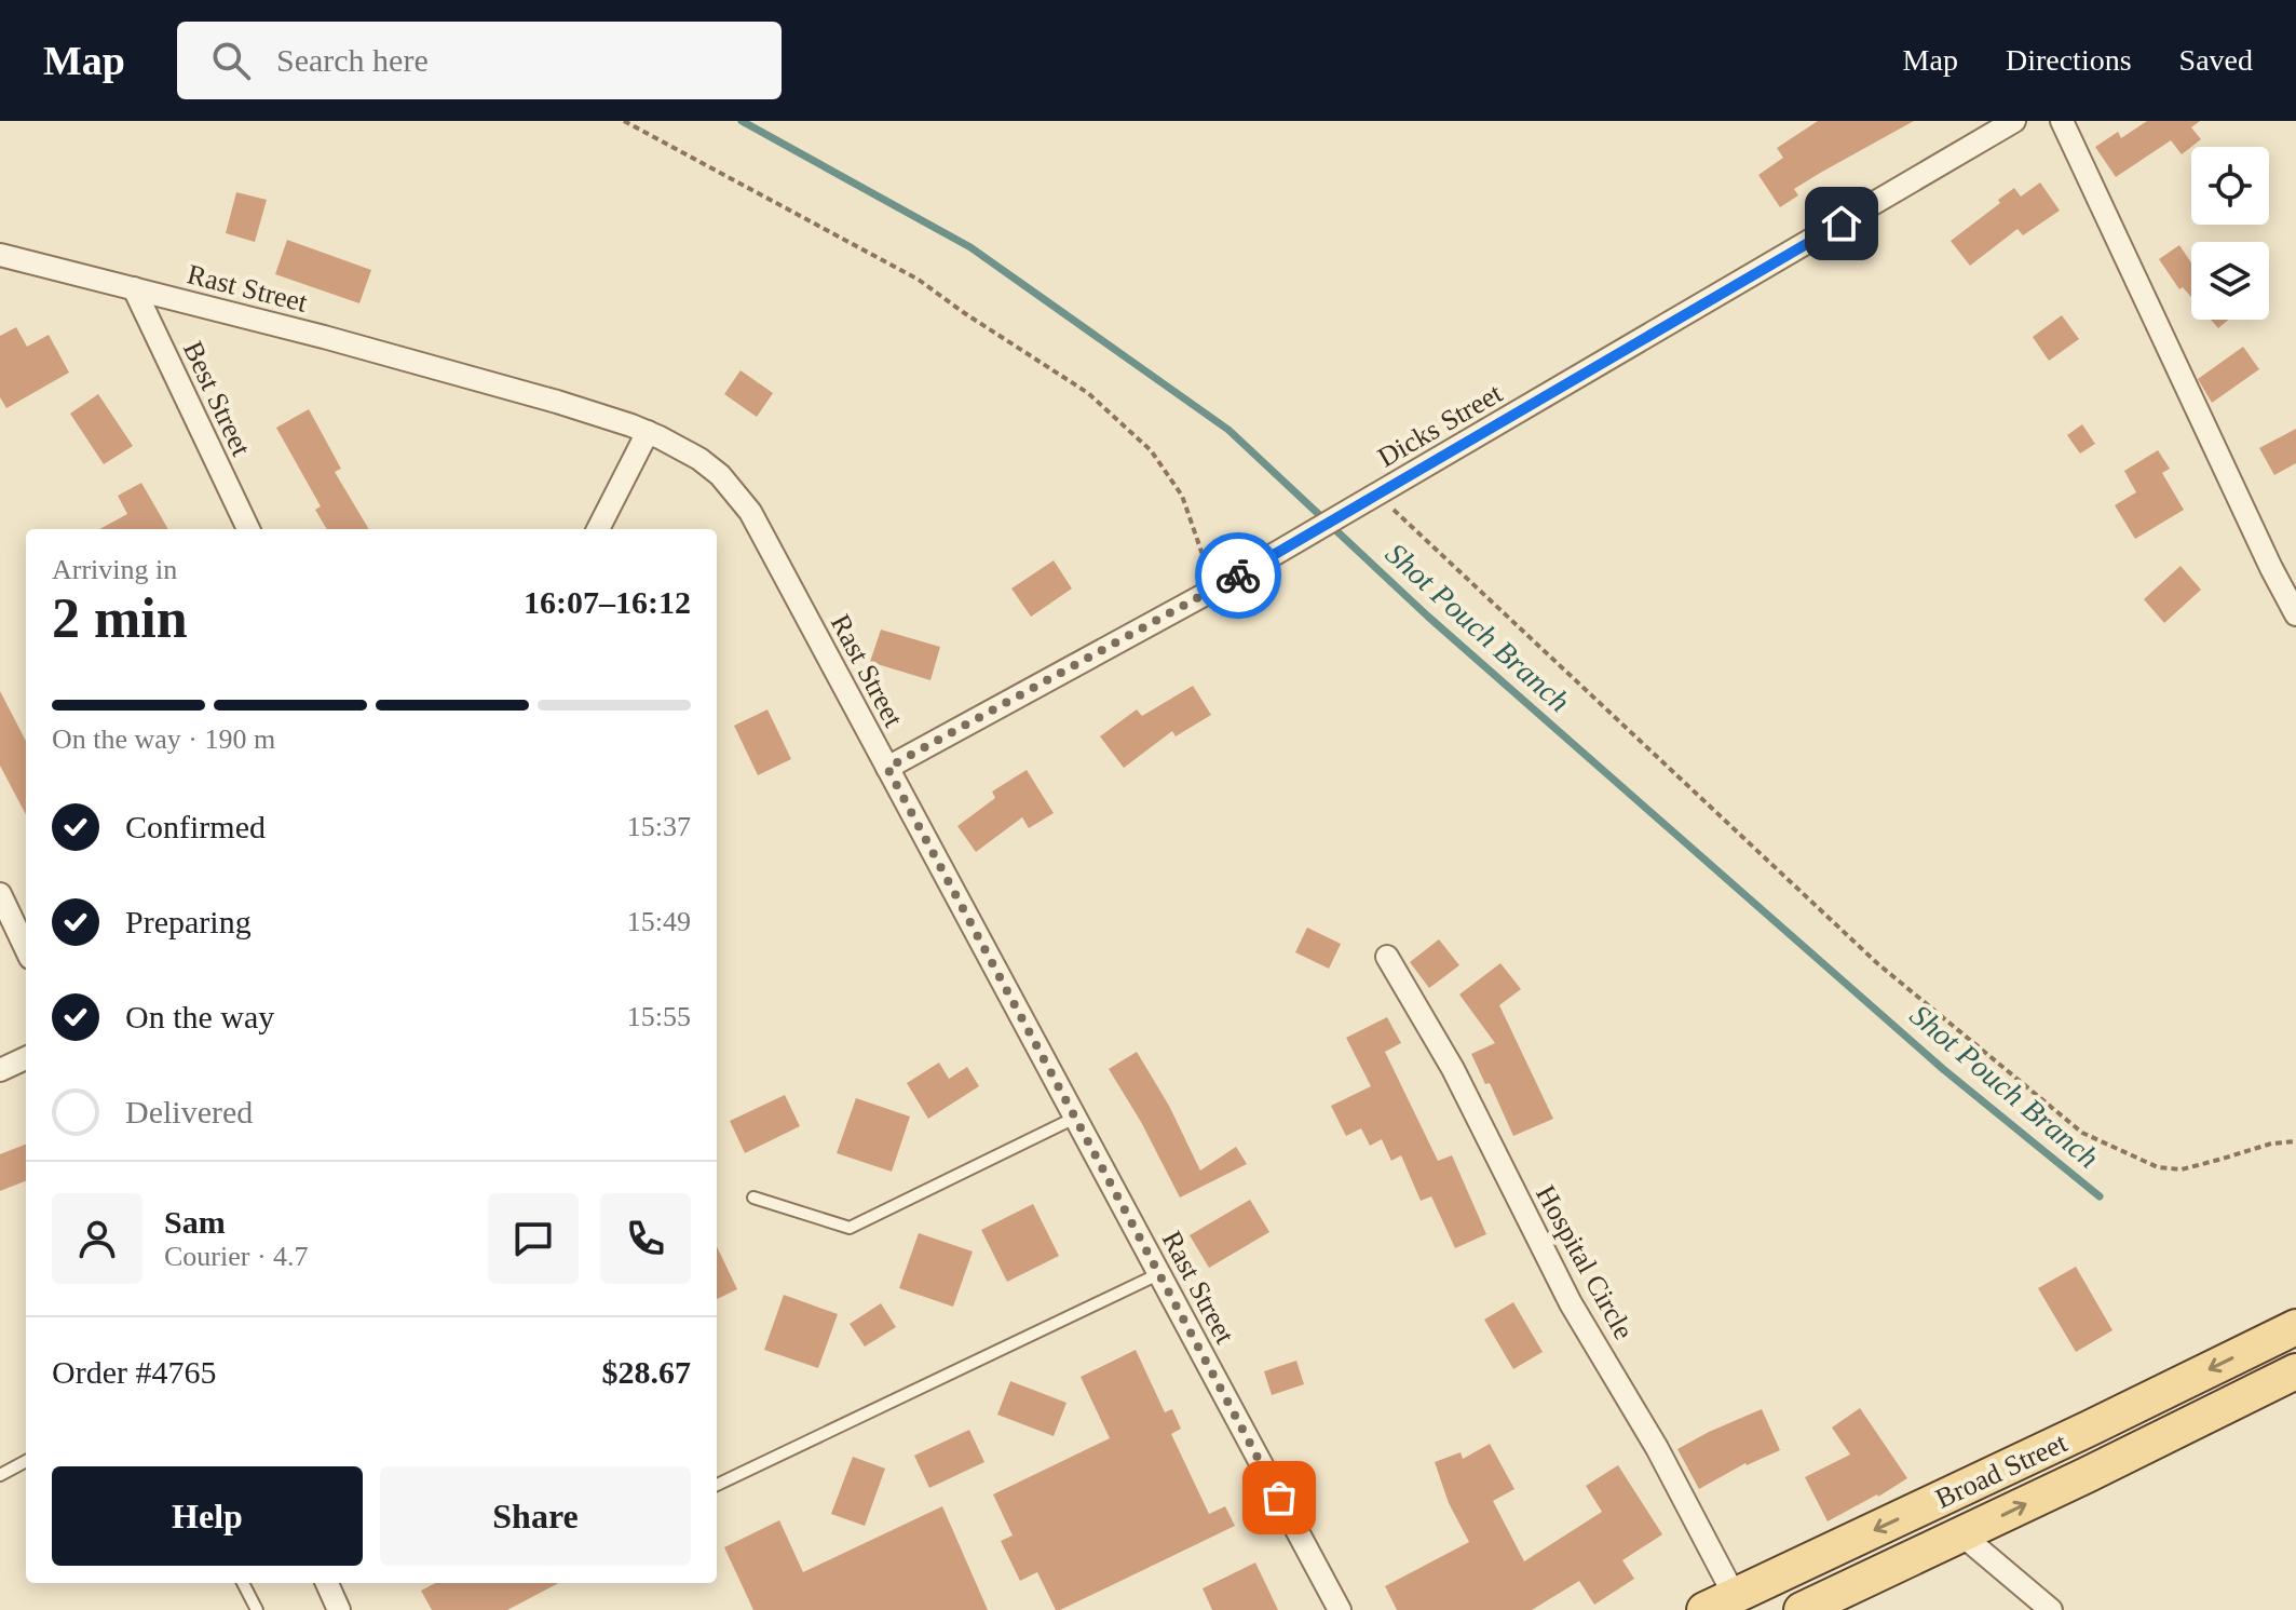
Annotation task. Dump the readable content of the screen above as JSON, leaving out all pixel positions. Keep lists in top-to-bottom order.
{
  "streets": {
    "main road": ["Broad Street"],
    "street": [
      "Rast Street",
      "Best Street",
      "Dicks Street",
      "Hospital Circle"
    ]
  },
  "crossings": [
    ["Rast Street", "Best Street"],
    ["Rast Street", "Dicks Street"],
    ["Hospital Circle", "Broad Street"]
  ],
  "water": ["Shot Pouch Branch"],
  "page": {
    "header": "Map",
    "search": "Search here",
    "nav": ["Map", "Directions", "Saved"],
    "heading": ["2 min", "Arriving in", "16:07–16:12"],
    "panel": [
      "Sam",
      "Courier · 4.7",
      "Order #4765",
      "$28.67"
    ],
    "bar": "On the way · 190 m",
    "list": [
      ["Confirmed", "15:37"],
      ["Preparing", "15:49"],
      ["On the way", "15:55"],
      "Delivered"
    ],
    "buttons": ["Help", "Share"]
  }
}
